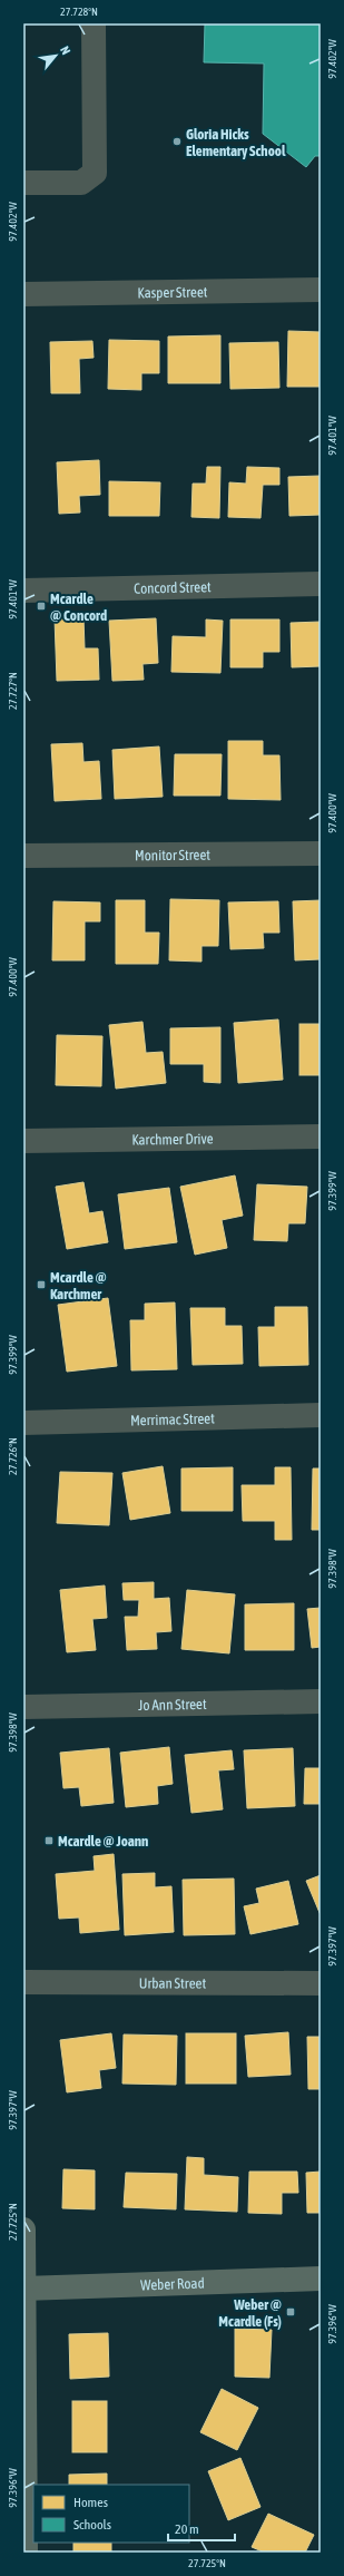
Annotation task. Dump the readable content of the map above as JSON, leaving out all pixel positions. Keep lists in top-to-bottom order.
{
  "streets": {
    "main road": ["Weber Road"],
    "street": [
      "Kasper Street",
      "Concord Street",
      "Monitor Street",
      "Karchmer Drive",
      "Merrimac Street",
      "Jo Ann Street",
      "Urban Street"
    ]
  },
  "places": {
    "other": ["Gloria Hicks Elementary School"],
    "transit": [
      "Mcardle @ Concord",
      "Mcardle @ Karchmer",
      "Mcardle @ Joann",
      "Weber @ Mcardle (Fs)"
    ]
  },
  "legend": ["Homes", "Schools"],
  "scale_bar": "20 m",
  "north": "top right",
  "coordinates": [
    "27.728°N",
    "97.402°W",
    "97.401°W",
    "27.727°N",
    "97.400°W",
    "97.399°W",
    "27.726°N",
    "97.398°W",
    "97.397°W",
    "27.725°N",
    "97.396°W"
  ]
}
